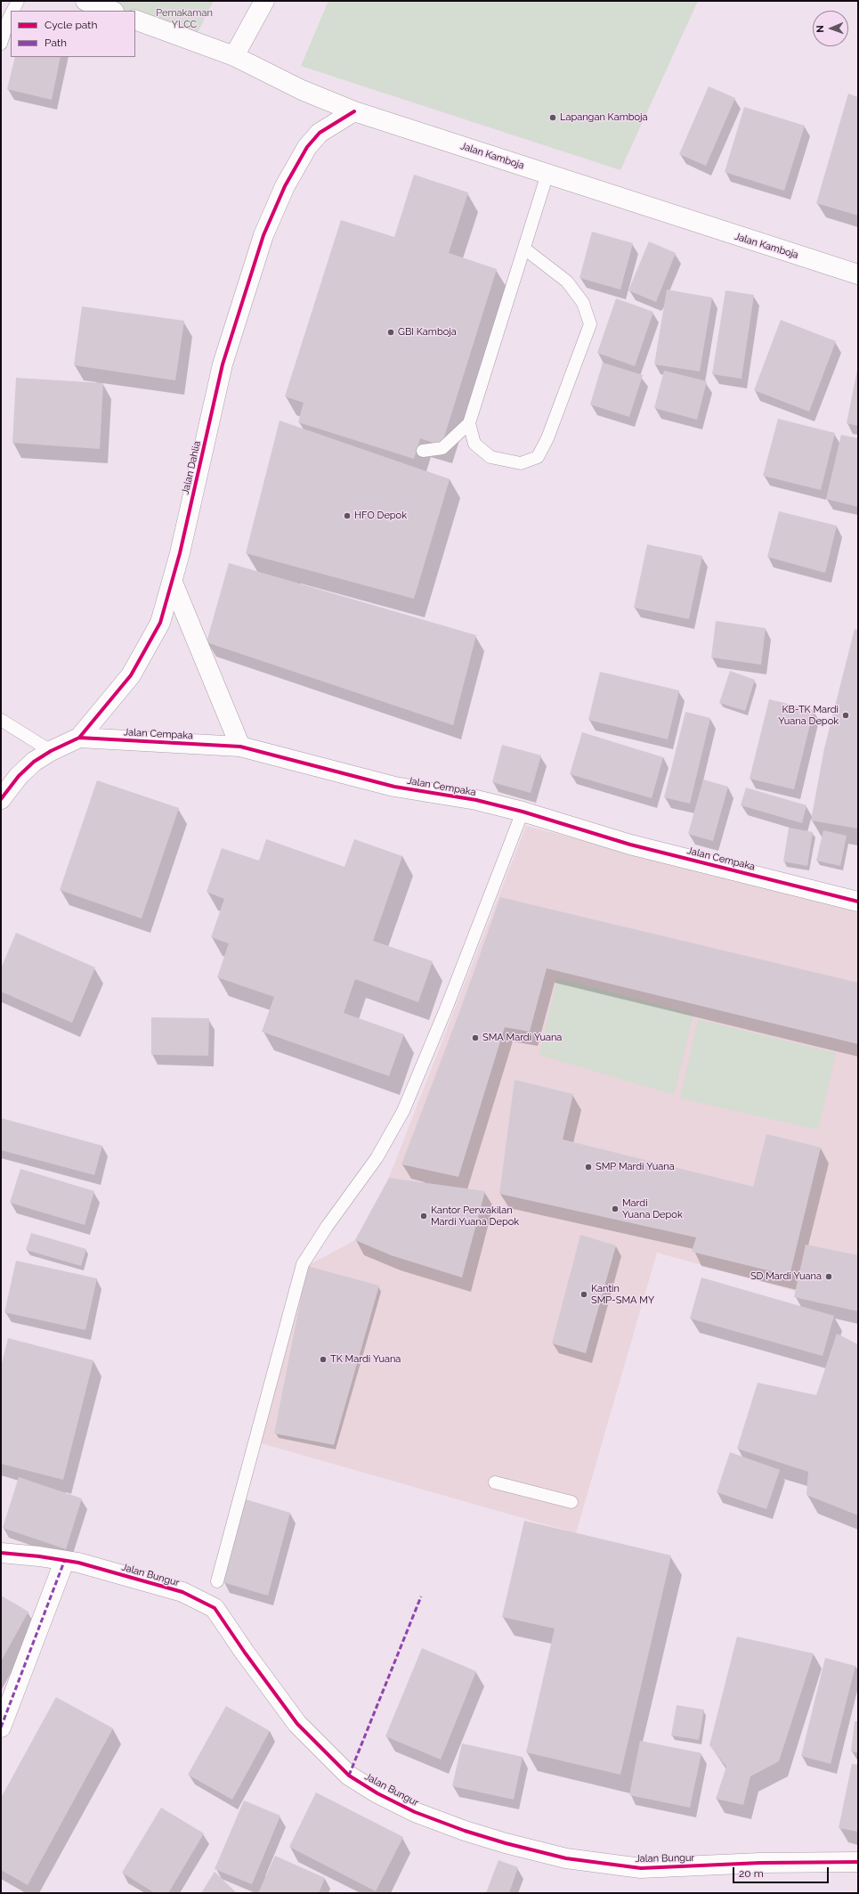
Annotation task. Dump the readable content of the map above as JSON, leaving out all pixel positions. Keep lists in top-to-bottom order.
{
  "streets": {
    "street": [
      "Jalan Kamboja",
      "Jalan Dahlia",
      "Jalan Cempaka",
      "Jalan Bungur"
    ]
  },
  "crossings": [
    ["Jalan Kamboja", "Jalan Dahlia"],
    ["Jalan Dahlia", "Jalan Cempaka"]
  ],
  "parks": ["Pemakaman YLCC"],
  "places": [
    "Lapangan Kamboja",
    "GBI Kamboja",
    "HFO Depok",
    "KB-TK Mardi Yuana Depok",
    "SMA Mardi Yuana",
    "SMP Mardi Yuana",
    "Mardi Yuana Depok",
    "Kantor Perwakilan Mardi Yuana Depok",
    "SD Mardi Yuana",
    "Kantin SMP-SMA MY",
    "TK Mardi Yuana"
  ],
  "legend": ["Cycle path", "Path"],
  "scale_bar": "20 m",
  "north": "left"
}
